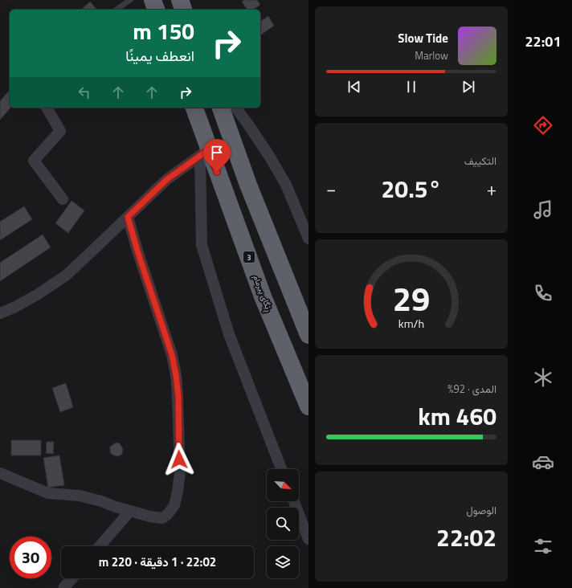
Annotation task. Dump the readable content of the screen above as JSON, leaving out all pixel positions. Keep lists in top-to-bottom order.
{
  "streets": {
    "highway": ["3", "ڕێگای پیرمام"]
  },
  "north": "bottom right",
  "page": {
    "tabs": "22:01",
    "turn": ["150 m", "انعطف يمينًا"],
    "song": ["Slow Tide", "Marlow"],
    "tile": [
      "التكييف",
      ["المدى · 92%", "460 km"],
      ["الوصول", "22:02"]
    ],
    "heat": ["−", "20.5°", "+"],
    "limit": "30",
    "trip": "22:02 · 1 دقيقة · 220 m",
    "gauge": ["29", "km/h"]
  }
}
